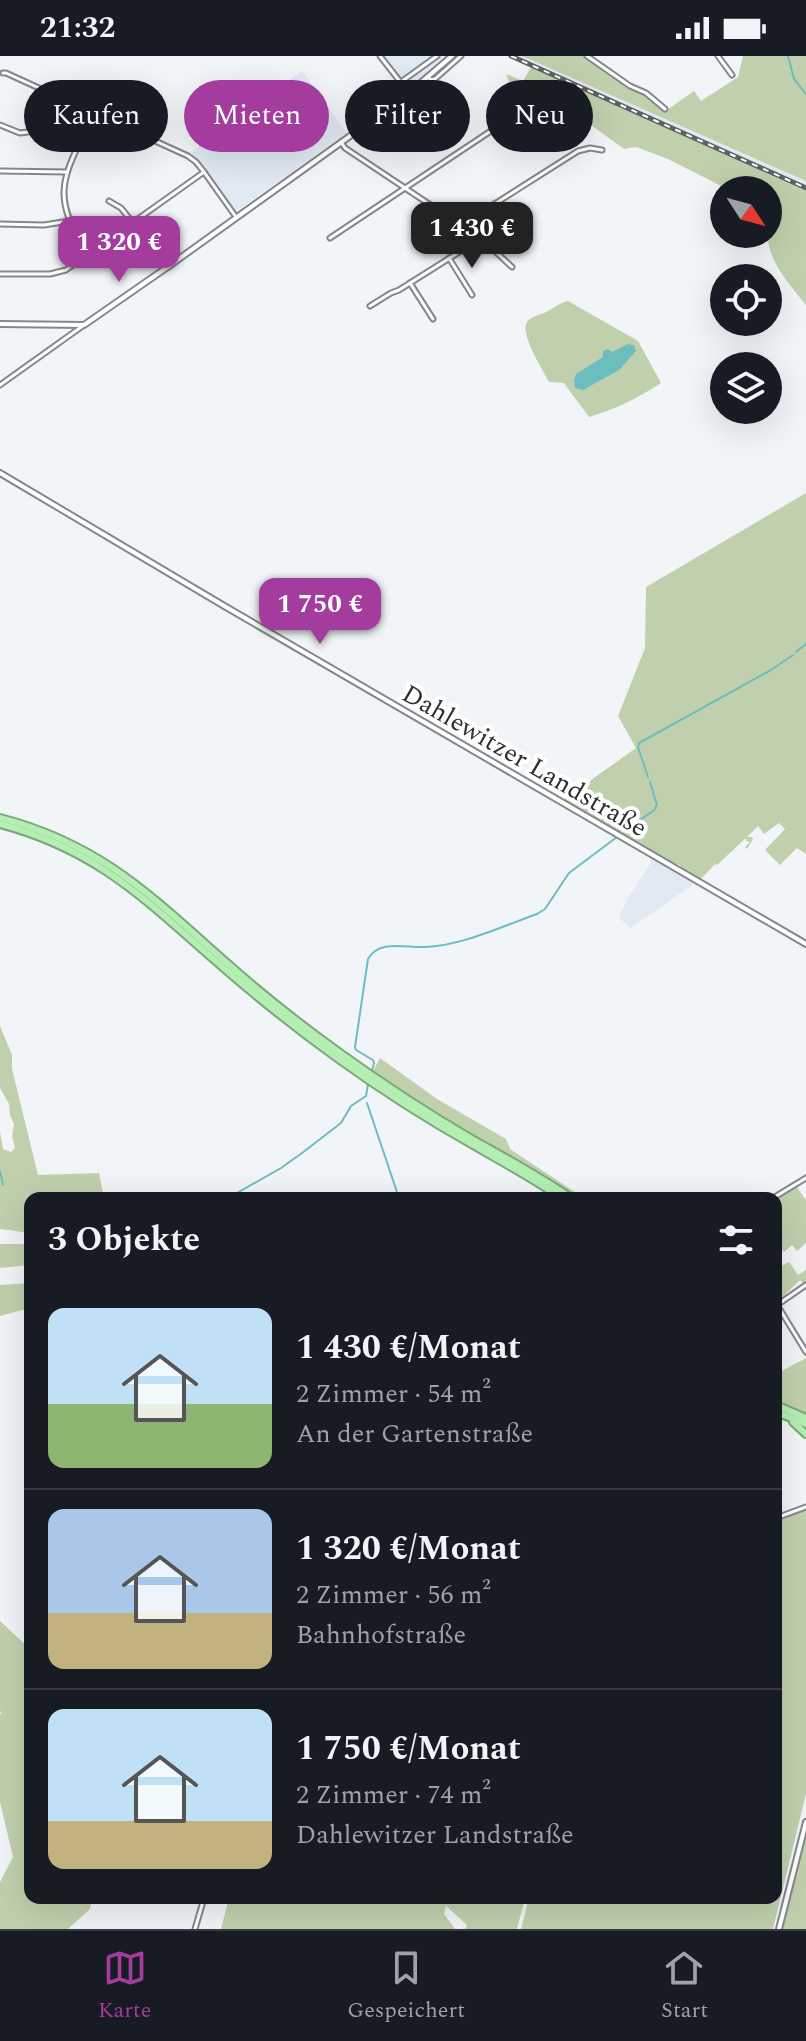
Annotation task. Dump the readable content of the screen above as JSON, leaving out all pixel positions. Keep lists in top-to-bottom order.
{
  "streets": {
    "street": ["Dahlewitzer Landstraße"]
  },
  "north": "bottom right",
  "page": {
    "status": "21:32",
    "chip": [
      "Kaufen",
      "Mieten",
      "Filter",
      "Neu"
    ],
    "price": ["1 430 €", "1 320 €", "1 750 €"],
    "heading": "3 Objekte",
    "list": [
      {
        "name": "1 430 €/Monat",
        "note": "2 Zimmer · 54 m² · An der Gartenstraße"
      },
      {
        "name": "1 320 €/Monat",
        "note": "2 Zimmer · 56 m² · Bahnhofstraße"
      },
      {
        "name": "1 750 €/Monat",
        "note": "2 Zimmer · 74 m² · Dahlewitzer Landstraße"
      }
    ],
    "tabs": ["Karte", "Gespeichert", "Start"]
  }
}
